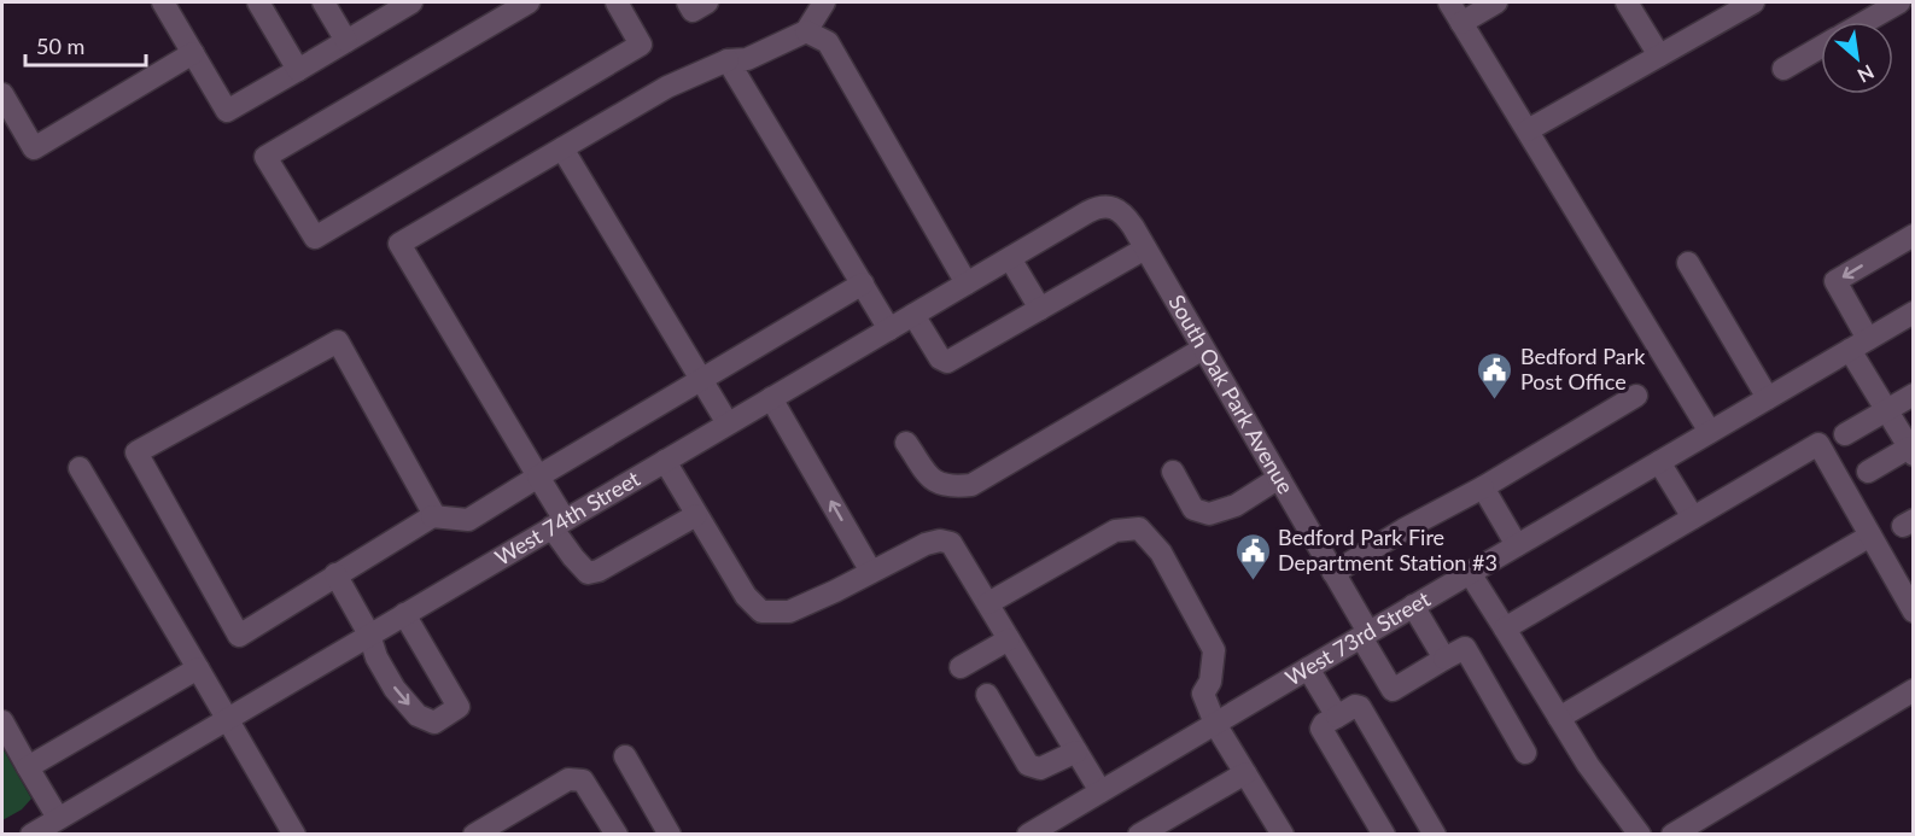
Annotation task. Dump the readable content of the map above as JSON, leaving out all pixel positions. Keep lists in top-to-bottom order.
{
  "streets": {
    "street": ["South Oak Park Avenue", "West 74th Street", "West 73rd Street"]
  },
  "crossings": [
    ["South Oak Park Avenue", "West 74th Street"],
    ["South Oak Park Avenue", "West 73rd Street"]
  ],
  "places": {
    "public building": ["Bedford Park Post Office", "Bedford Park Fire Department Station #3"]
  },
  "scale_bar": "50 m",
  "north": "bottom right"
}
